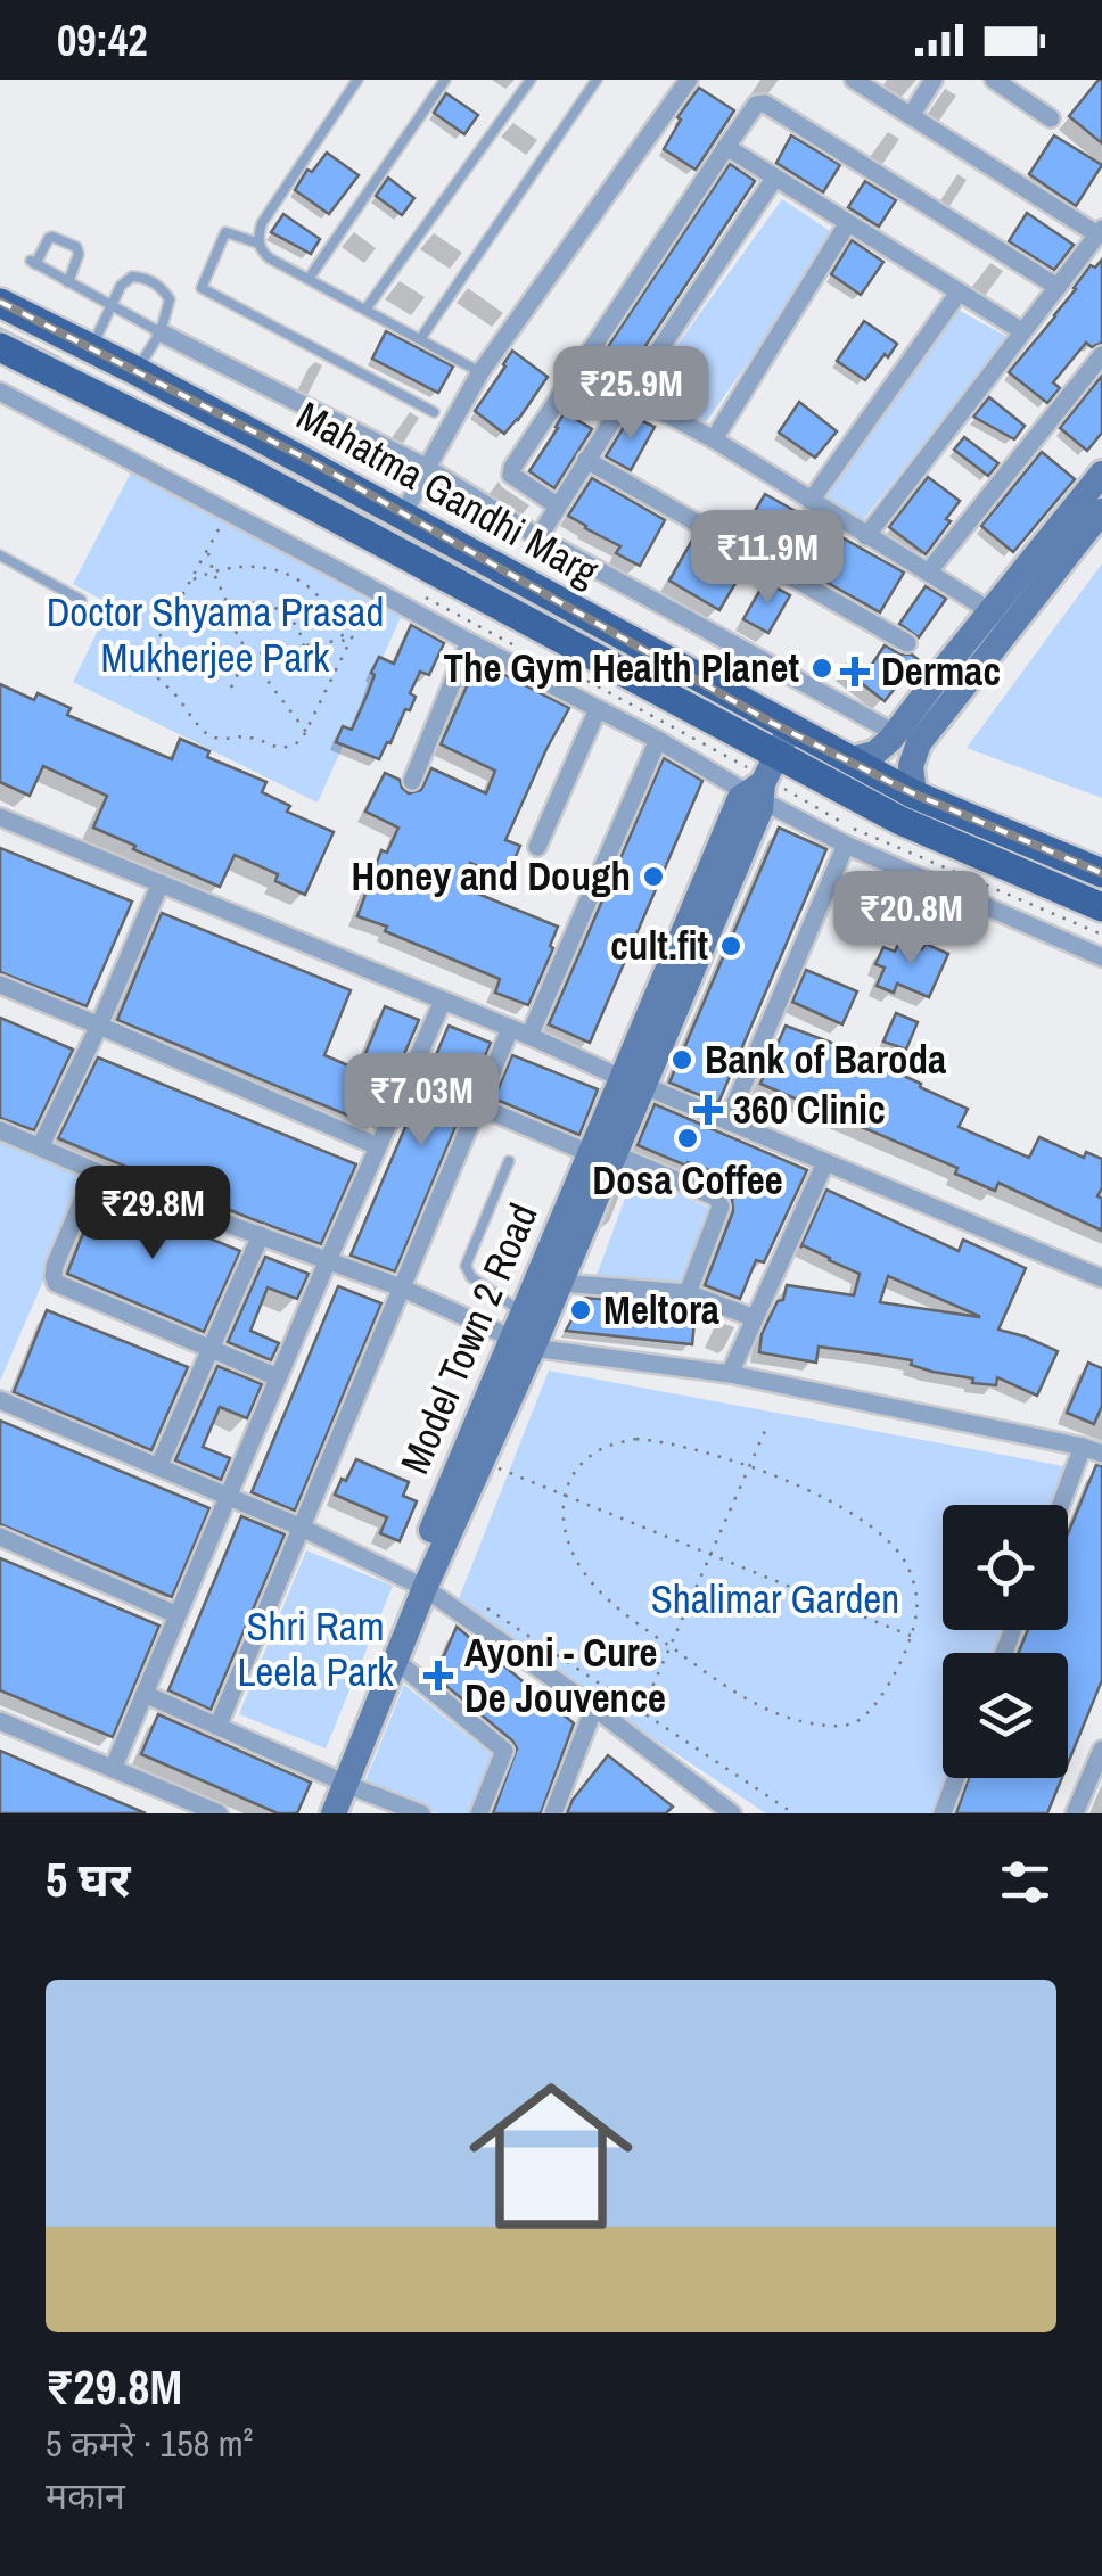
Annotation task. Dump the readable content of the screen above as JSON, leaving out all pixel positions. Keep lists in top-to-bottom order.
{
  "streets": {
    "main road": ["Mahatma Gandhi Marg"],
    "street": ["Model Town 2 Road"]
  },
  "crossings": [
    ["Mahatma Gandhi Marg", "Model Town 2 Road"]
  ],
  "parks": ["Doctor Shyama Prasad Mukherjee Park", "Shalimar Garden", "Shri Ram Leela Park"],
  "places": {
    "other": [
      "The Gym Health Planet",
      "Honey and Dough",
      "cult.fit",
      "Bank of Baroda",
      "Dosa Coffee",
      "Meltora"
    ],
    "health": ["Dermac", "360 Clinic", "Ayoni - Cure De Jouvence"]
  },
  "page": {
    "status": "09:42",
    "price": [
      "₹25.9M",
      "₹11.9M",
      "₹20.8M",
      "₹7.03M",
      "₹29.8M"
    ],
    "heading": "5 घर",
    "list": [
      {
        "name": "₹29.8M",
        "note": "5 कमरे · 158 m² · मकान"
      }
    ]
  }
}
